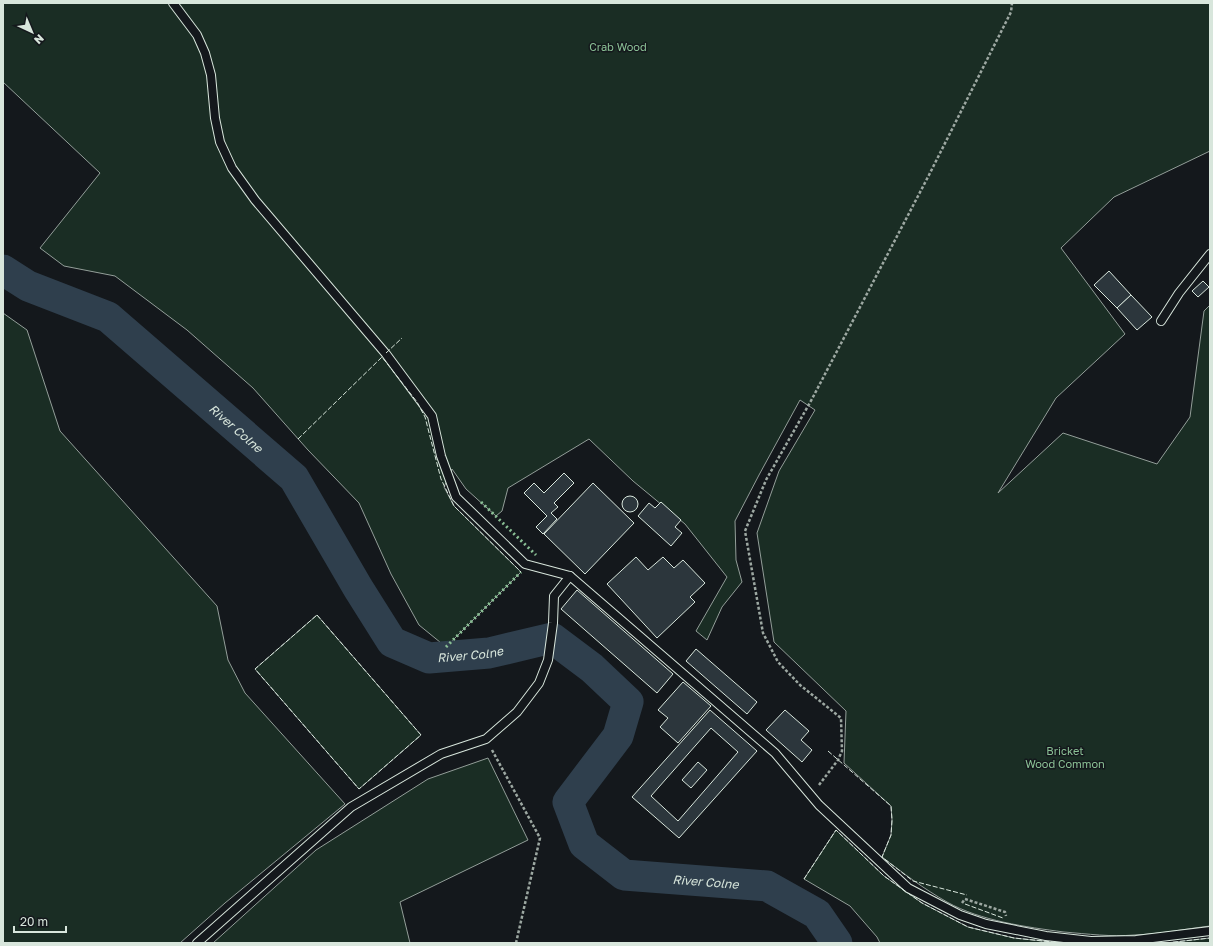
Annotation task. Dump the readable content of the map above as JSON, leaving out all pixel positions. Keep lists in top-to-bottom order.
{
  "water": ["River Colne"],
  "parks": ["Crab Wood", "Bricket Wood Common"],
  "scale_bar": "20 m",
  "north": "bottom right"
}
